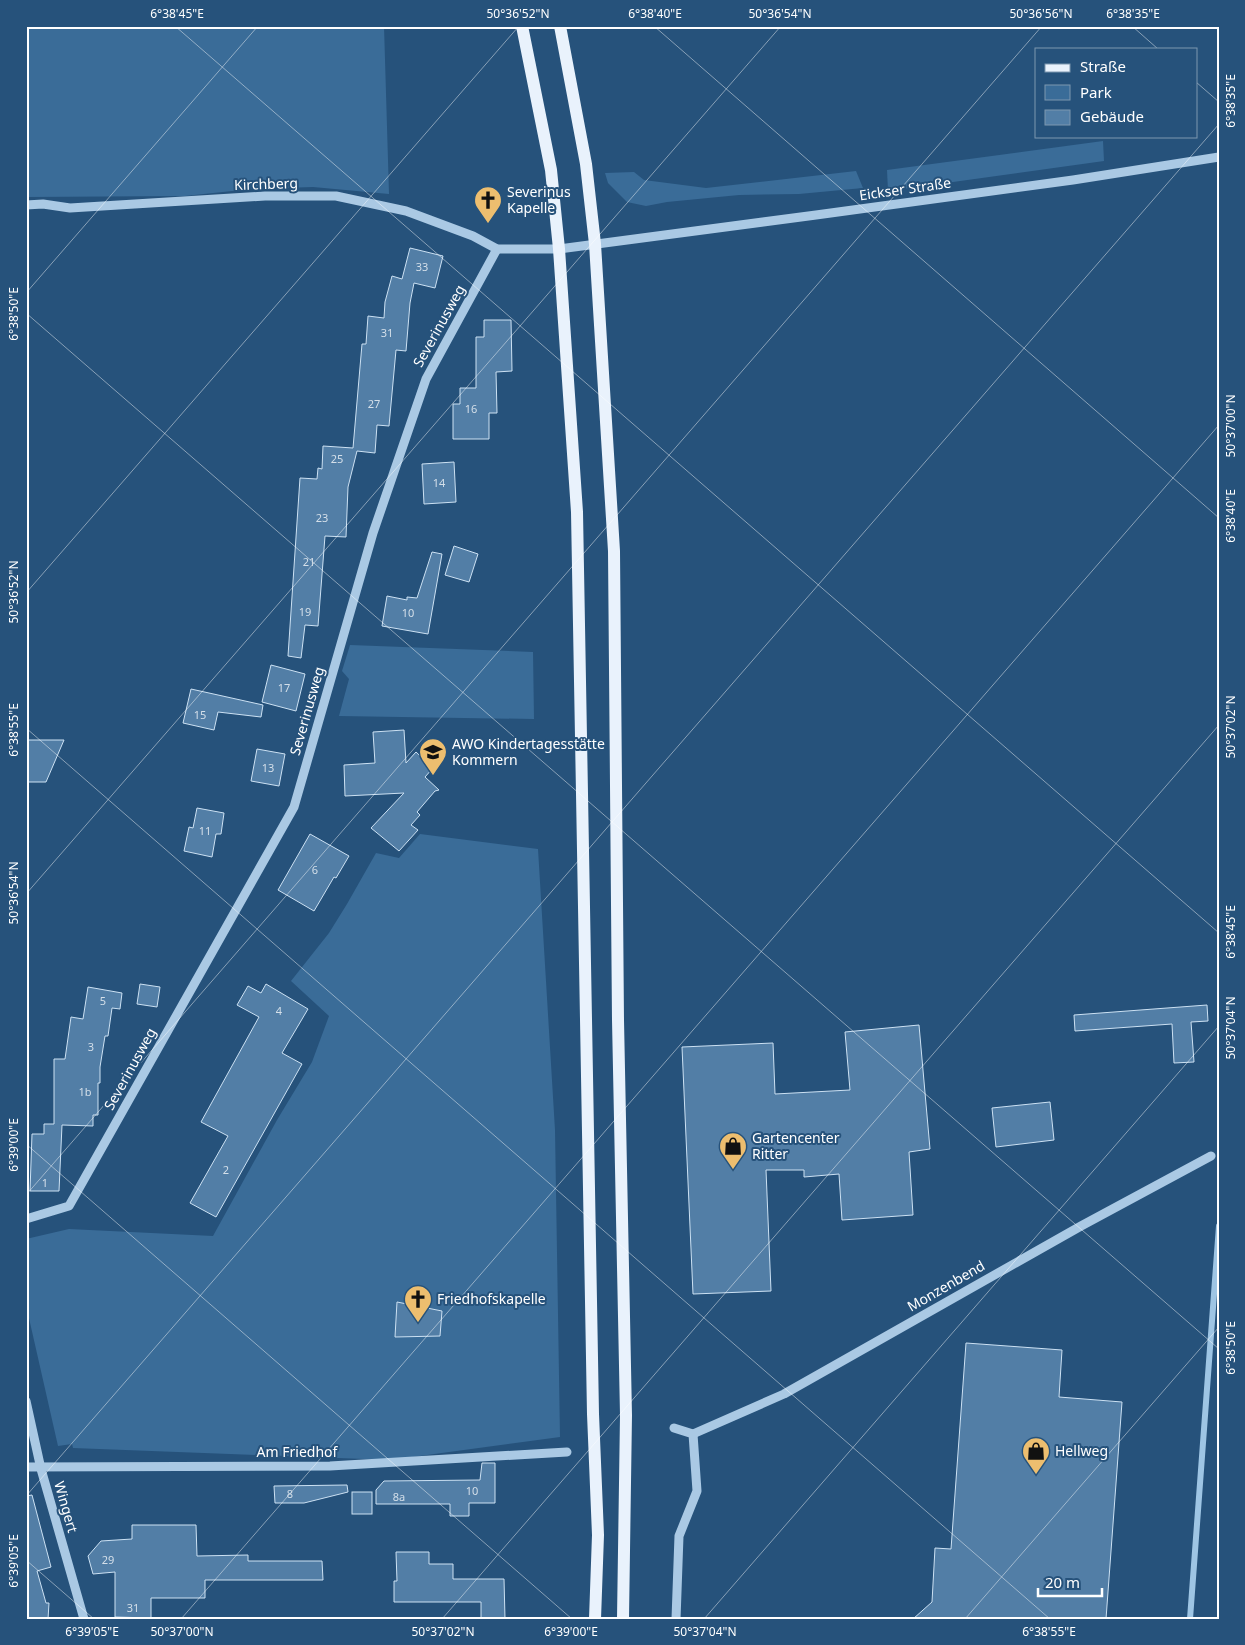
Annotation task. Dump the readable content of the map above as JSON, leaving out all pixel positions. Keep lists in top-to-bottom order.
{
  "streets": {
    "street": [
      "Kirchberg",
      "Eickser Straße",
      "Severinusweg",
      "Monzenbend",
      "Am Friedhof",
      "Wingert"
    ]
  },
  "crossings": [
    ["Kirchberg", "Severinusweg"],
    ["Am Friedhof", "Wingert"]
  ],
  "places": {
    "church": ["Severinus Kapelle", "Friedhofskapelle"],
    "school or university": ["AWO Kindertagesstätte Kommern"],
    "shop": ["Gartencenter Ritter", "Hellweg"]
  },
  "house_numbers": [
    "33",
    "31",
    "27",
    "16",
    "25",
    "14",
    "23",
    "21",
    "19",
    "10",
    "17",
    "15",
    "13",
    "11",
    "6",
    "5",
    "4",
    "3",
    "1b",
    "2",
    "1",
    "10",
    "8",
    "8a",
    "29",
    "31"
  ],
  "legend": ["Straße", "Park", "Gebäude"],
  "scale_bar": "20 m",
  "coordinates": [
    "6°38'45\"E",
    "50°36'52\"N",
    "6°38'40\"E",
    "50°36'54\"N",
    "50°36'56\"N",
    "6°38'35\"E",
    "6°38'50\"E",
    "50°37'00\"N",
    "50°37'02\"N",
    "6°38'55\"E",
    "50°37'04\"N",
    "6°39'00\"E",
    "6°39'05\"E"
  ]
}
